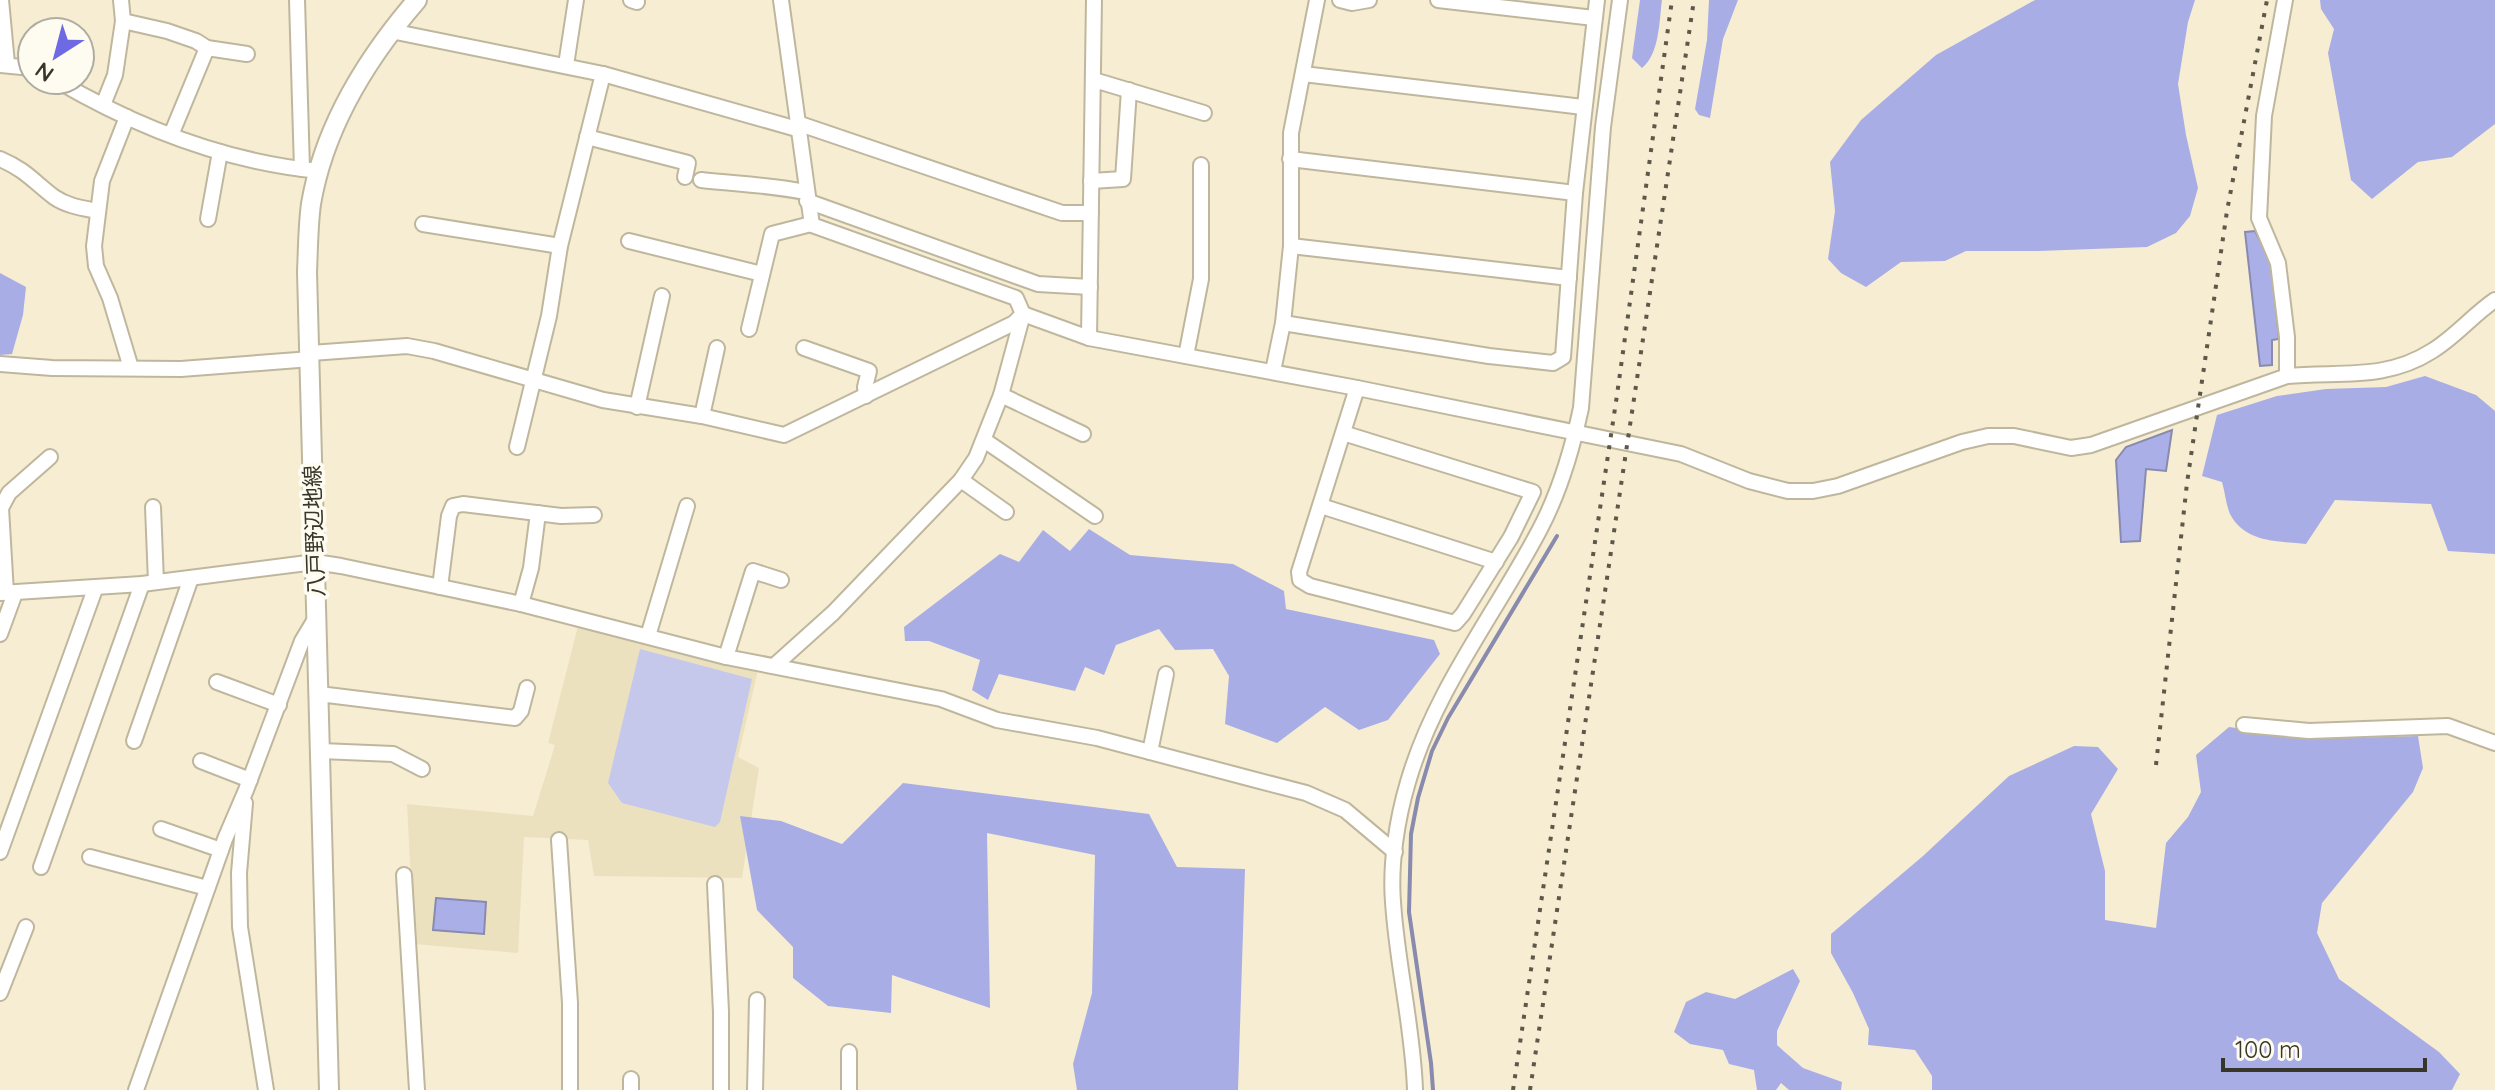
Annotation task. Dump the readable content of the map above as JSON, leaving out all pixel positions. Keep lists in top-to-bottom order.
{
  "streets": {
    "main road": ["八戸野辺地線"]
  },
  "scale_bar": "100 m",
  "north": "bottom left"
}
